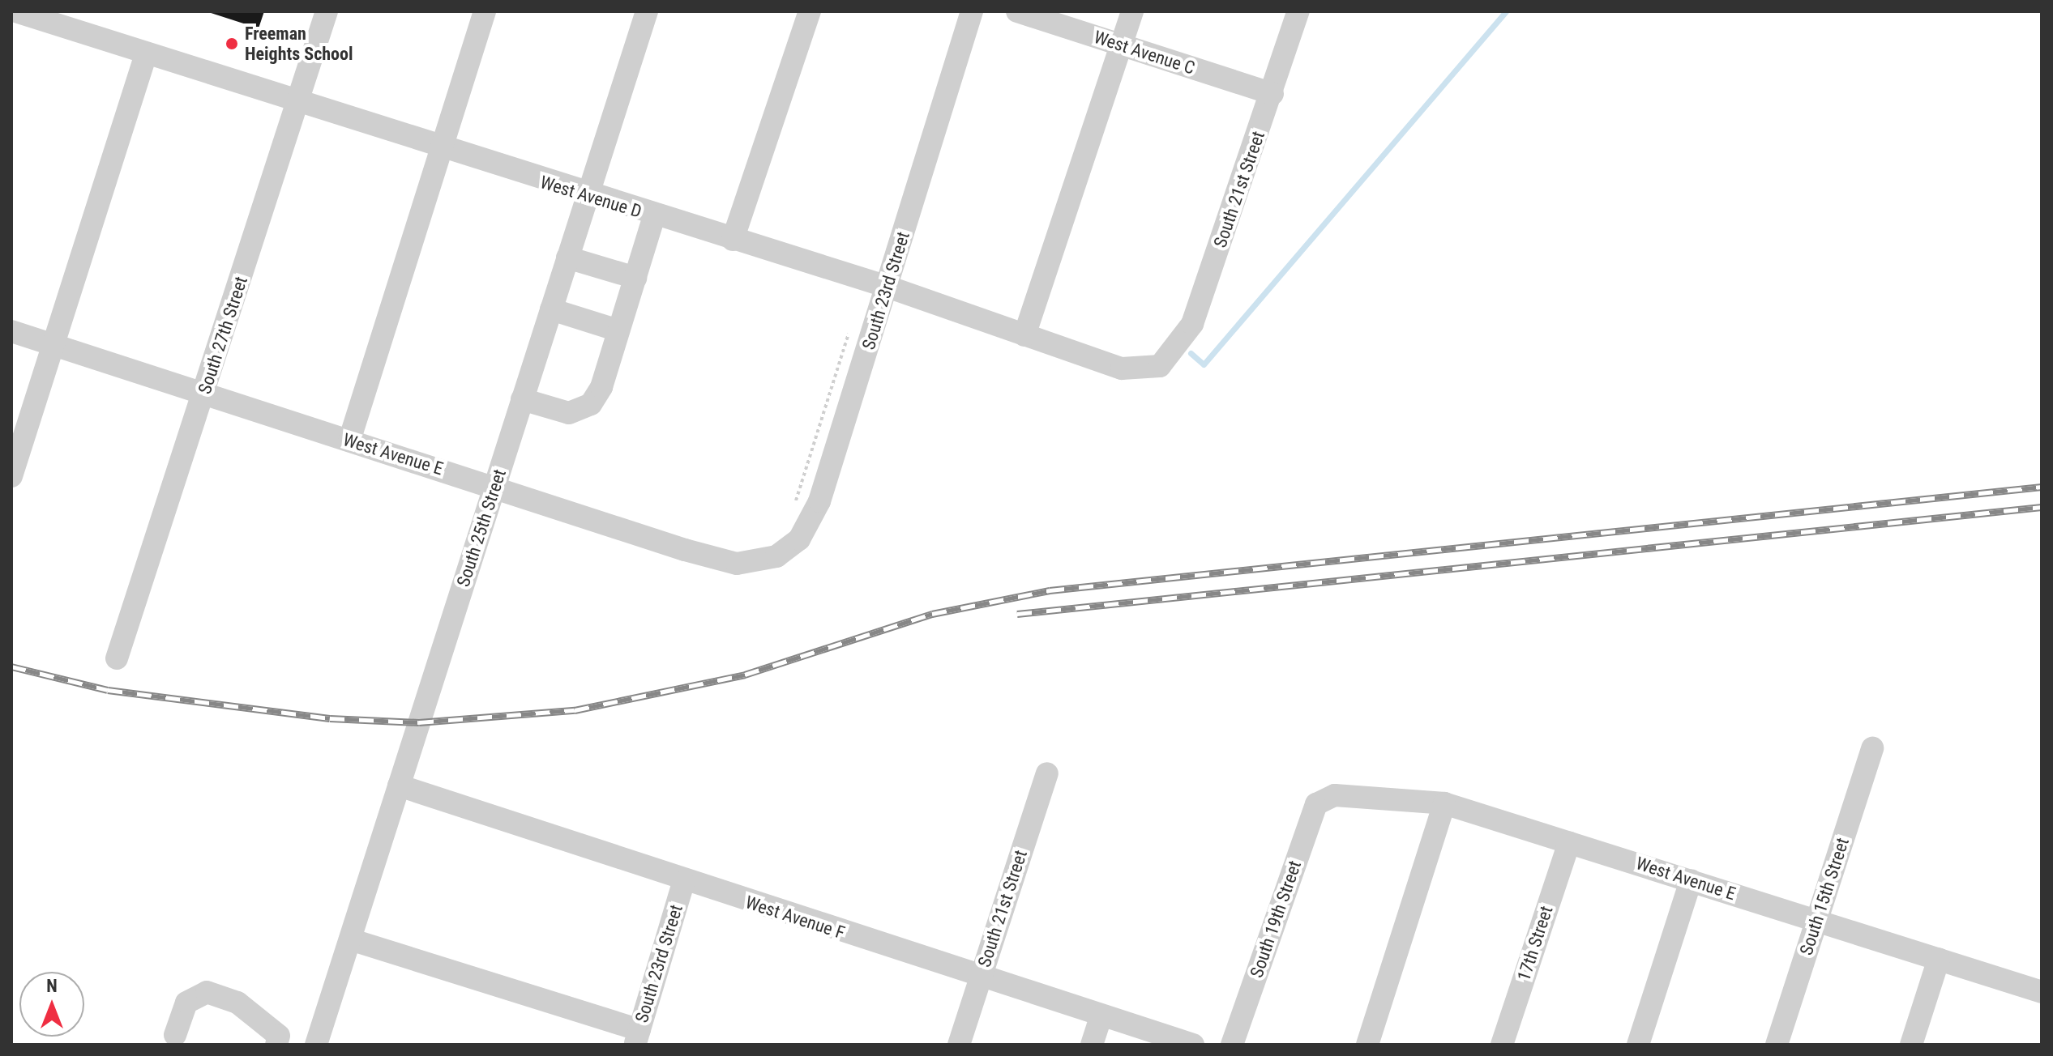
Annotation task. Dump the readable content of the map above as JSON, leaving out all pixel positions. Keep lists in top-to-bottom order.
{
  "streets": {
    "street": [
      "West Avenue C",
      "South 21st Street",
      "West Avenue D",
      "South 23rd Street",
      "South 27th Street",
      "West Avenue E",
      "South 25th Street",
      "South 15th Street",
      "West Avenue F",
      "South 19th Street",
      "17th Street"
    ]
  },
  "crossings": [
    ["West Avenue C", "South 21st Street"],
    ["South 21st Street", "West Avenue D"],
    ["South 21st Street", "West Avenue F"],
    ["West Avenue D", "South 23rd Street"],
    ["West Avenue D", "South 27th Street"],
    ["West Avenue D", "South 25th Street"],
    ["South 23rd Street", "West Avenue E"],
    ["South 23rd Street", "West Avenue F"],
    ["South 27th Street", "West Avenue E"],
    ["West Avenue E", "South 25th Street"],
    ["West Avenue E", "South 15th Street"],
    ["West Avenue E", "South 19th Street"],
    ["West Avenue E", "17th Street"],
    ["South 25th Street", "West Avenue F"]
  ],
  "places": ["Freeman Heights School"],
  "north": "top"
}
